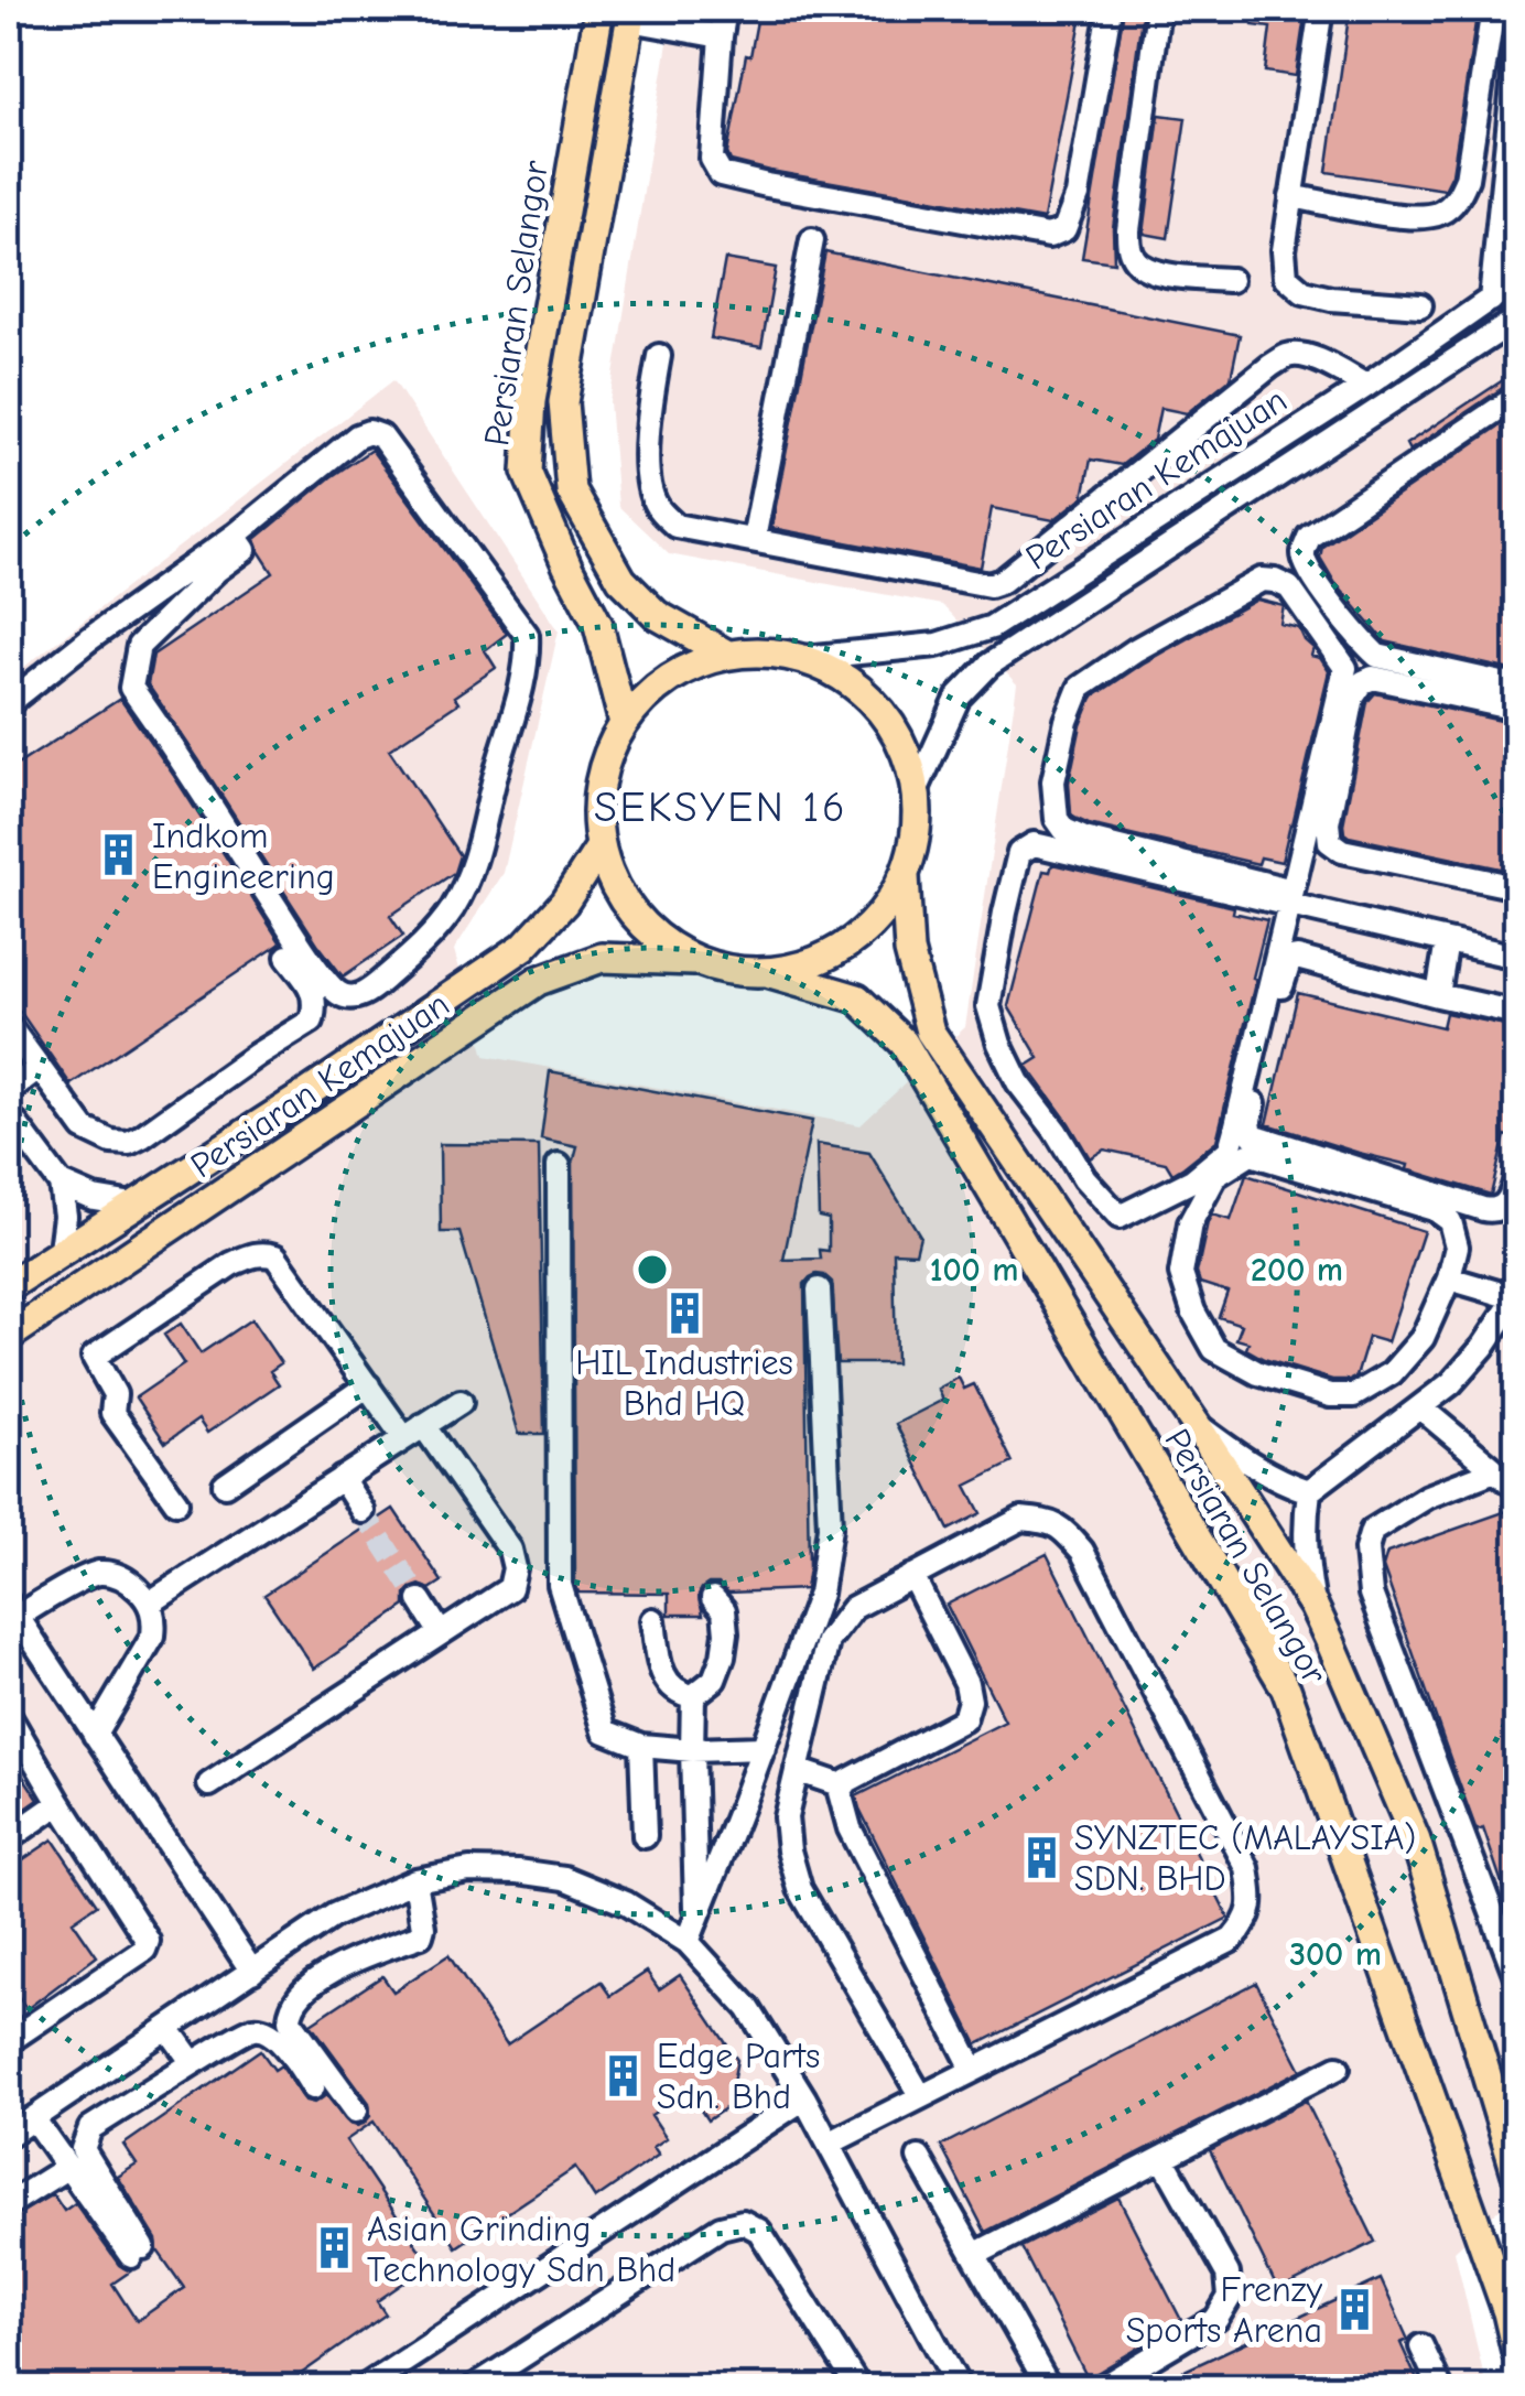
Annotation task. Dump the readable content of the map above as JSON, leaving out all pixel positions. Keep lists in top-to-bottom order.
{
  "streets": {
    "main road": ["Persiaran Selangor", "Persiaran Kemajuan"]
  },
  "crossings": [
    ["Persiaran Selangor", "Persiaran Kemajuan"]
  ],
  "districts": ["SEKSYEN 16"],
  "places": {
    "building": [
      "Indkom Engineering",
      "HIL Industries Bhd HQ",
      "SYNZTEC (MALAYSIA) SDN. BHD",
      "Edge Parts Sdn. Bhd",
      "Asian Grinding Technology Sdn Bhd",
      "Frenzy Sports Arena"
    ]
  },
  "rings": ["100 m", "200 m", "300 m"]
}
